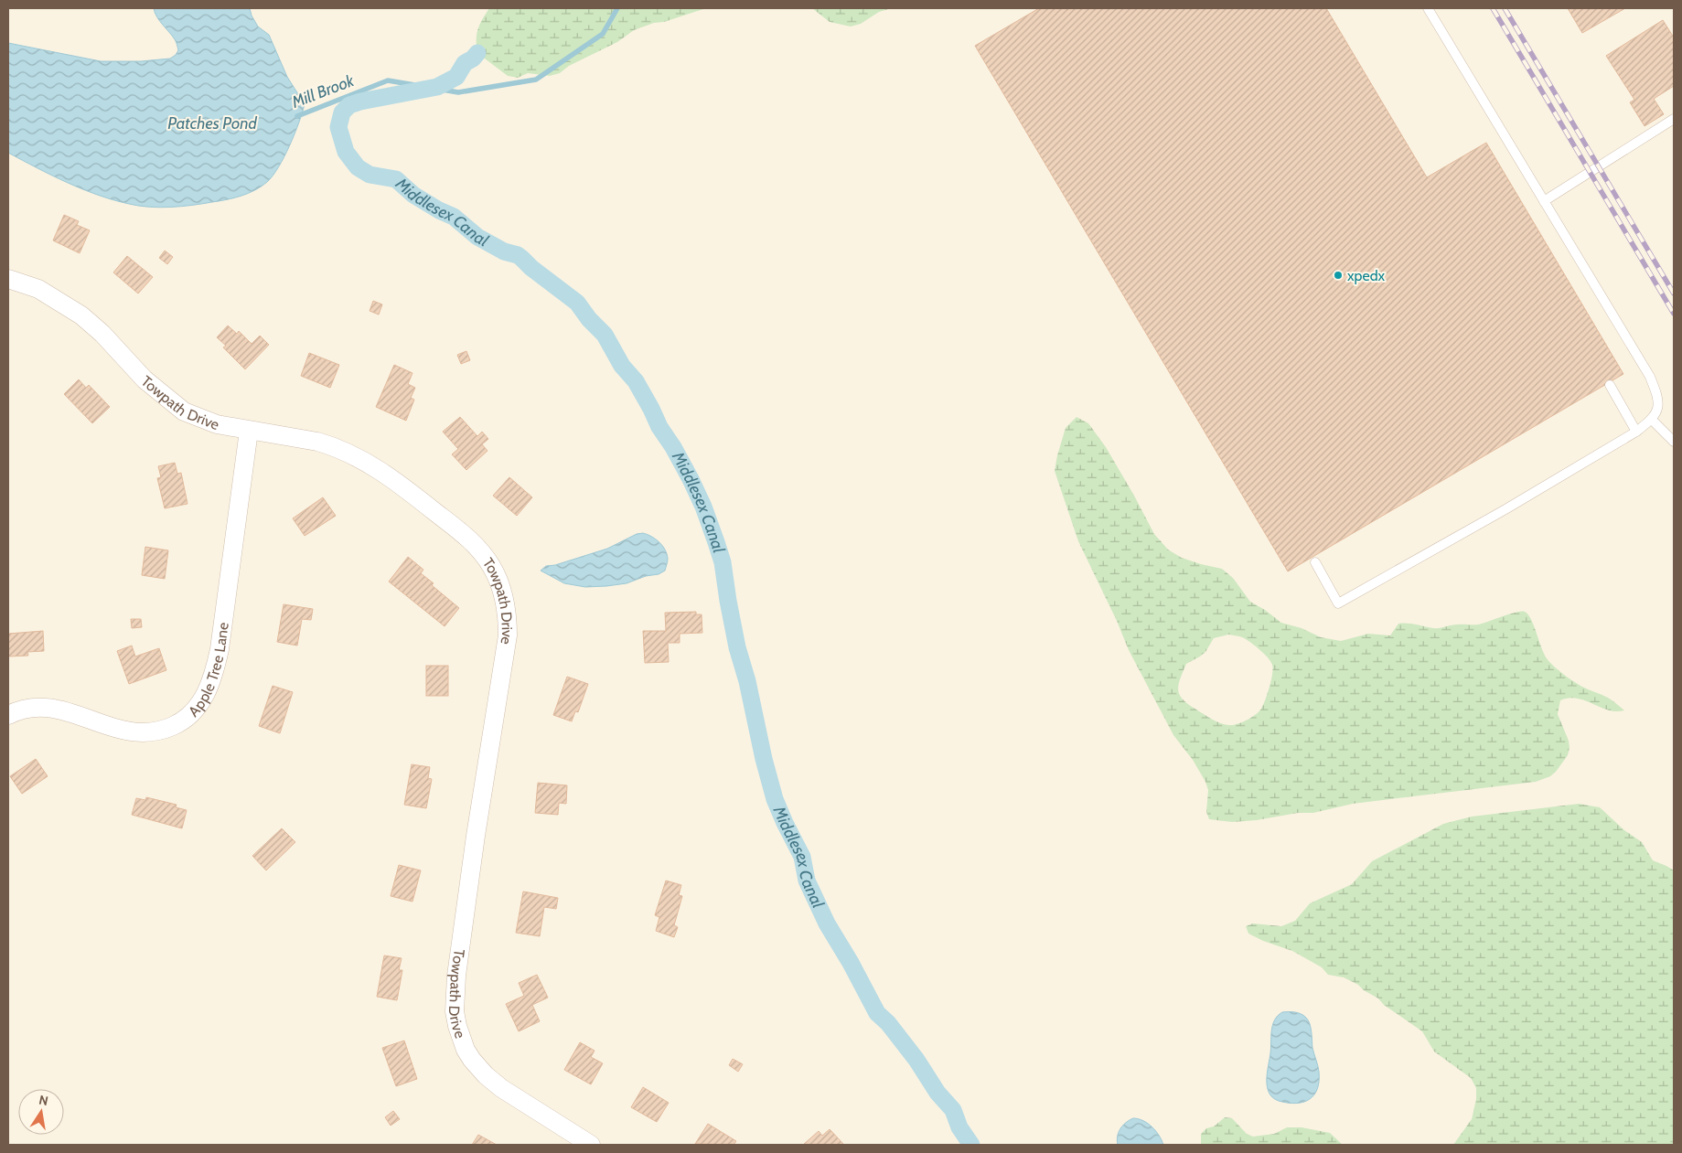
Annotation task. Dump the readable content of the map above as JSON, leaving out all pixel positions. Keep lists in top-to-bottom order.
{
  "streets": {
    "street": ["Towpath Drive", "Apple Tree Lane"]
  },
  "crossings": [
    ["Towpath Drive", "Apple Tree Lane"]
  ],
  "water": ["Mill Brook", "Patches Pond", "Middlesex Canal"],
  "places": ["xpedx"],
  "north": "top"
}
